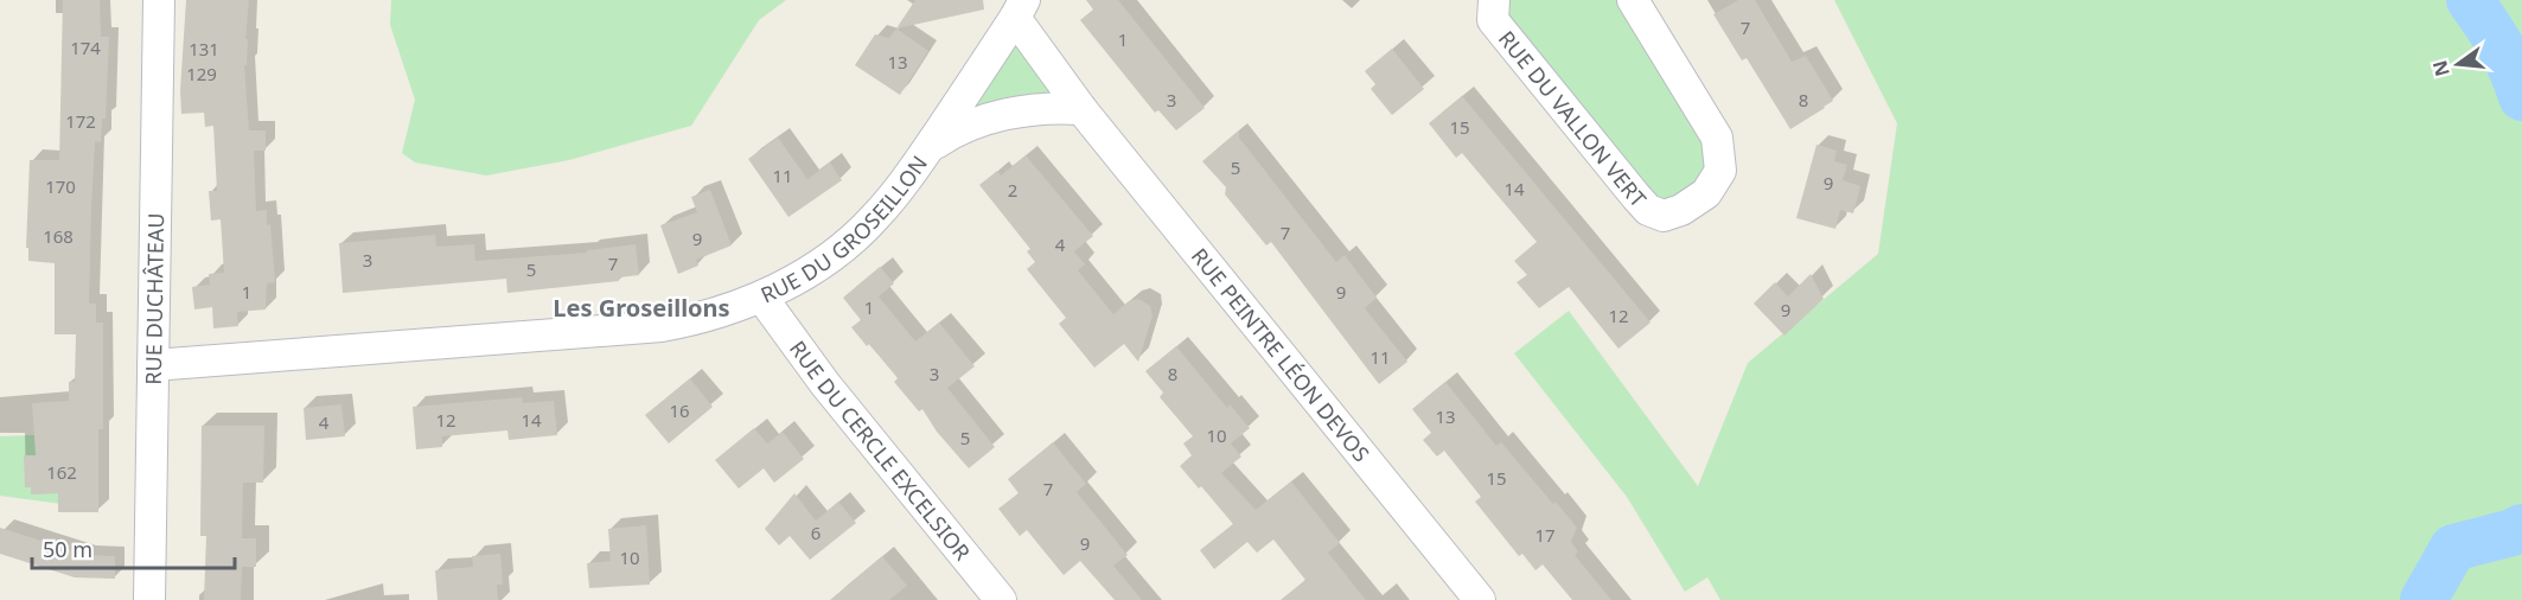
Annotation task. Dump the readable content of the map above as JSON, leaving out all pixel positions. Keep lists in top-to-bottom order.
{
  "streets": {
    "street": [
      "RUE DU VALLON VERT",
      "RUE DU GROSEILLON",
      "RUE DUCHÂTEAU",
      "RUE PEINTRE LÉON DEVOS",
      "RUE DU CERCLE EXCELSIOR"
    ]
  },
  "crossings": [
    ["RUE DU GROSEILLON", "RUE DUCHÂTEAU"],
    ["RUE DU GROSEILLON", "RUE PEINTRE LÉON DEVOS"],
    ["RUE DU GROSEILLON", "RUE DU CERCLE EXCELSIOR"]
  ],
  "districts": ["Les Groseillons"],
  "house_numbers": [
    "7",
    "1",
    "174",
    "131",
    "13",
    "129",
    "3",
    "8",
    "172",
    "15",
    "5",
    "11",
    "9",
    "170",
    "14",
    "2",
    "7",
    "168",
    "9",
    "4",
    "3",
    "7",
    "5",
    "1",
    "9",
    "1",
    "9",
    "12",
    "11",
    "3",
    "8",
    "16",
    "13",
    "12",
    "14",
    "4",
    "10",
    "5",
    "162",
    "15",
    "7",
    "6",
    "17",
    "9",
    "10"
  ],
  "scale_bar": "50 m",
  "north": "left"
}
